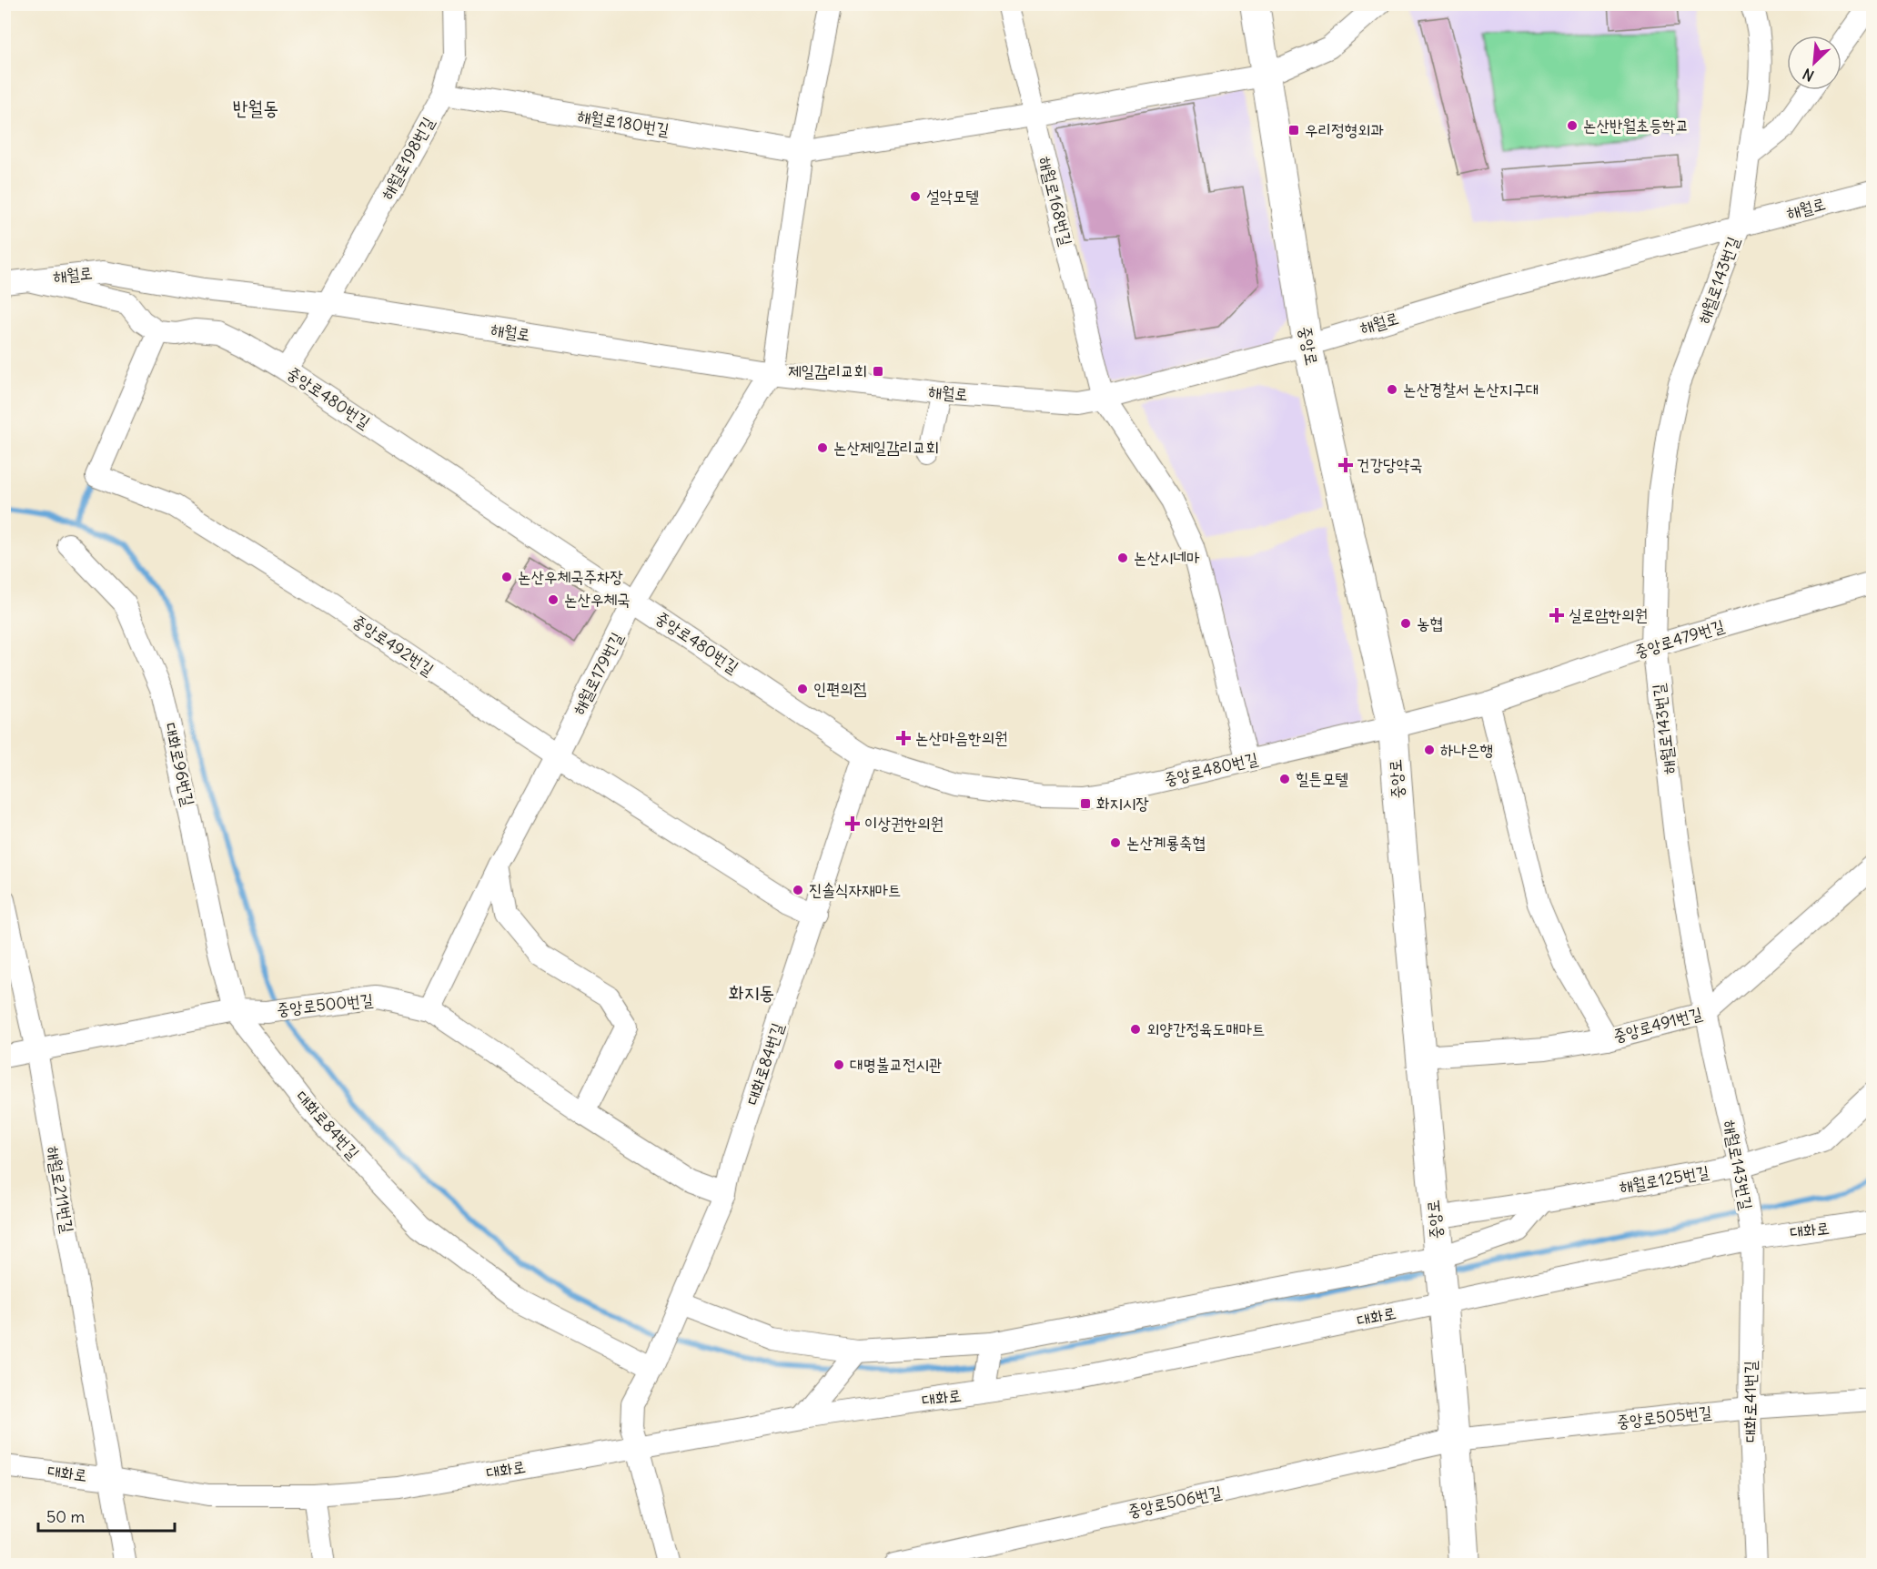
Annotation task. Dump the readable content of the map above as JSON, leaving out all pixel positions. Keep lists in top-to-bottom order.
{
  "streets": {
    "main road": ["중앙로"],
    "street": [
      "해월로180번길",
      "해월로198번길",
      "해월로168번길",
      "해월로",
      "해월로143번길",
      "중앙로480번길",
      "중앙로479번길",
      "중앙로492번길",
      "해월로179번길",
      "대화로96번길",
      "중앙로500번길",
      "중앙로491번길",
      "대화로84번길",
      "해월로125번길",
      "해월로211번길",
      "대화로",
      "대화로41번길",
      "중앙로505번길",
      "중앙로506번길"
    ]
  },
  "crossings": [
    ["해월로180번길", "해월로198번길"],
    ["해월로180번길", "해월로168번길"],
    ["해월로180번길", "중앙로"],
    ["해월로198번길", "해월로"],
    ["해월로198번길", "중앙로480번길"],
    ["해월로168번길", "해월로"],
    ["해월로168번길", "중앙로480번길"],
    ["해월로", "해월로143번길"],
    ["해월로", "중앙로"],
    ["해월로", "해월로179번길"],
    ["해월로143번길", "중앙로479번길"],
    ["해월로143번길", "중앙로491번길"],
    ["해월로143번길", "해월로125번길"],
    ["해월로143번길", "대화로"],
    ["해월로143번길", "대화로41번길"],
    ["중앙로", "중앙로480번길"],
    ["중앙로", "중앙로479번길"],
    ["중앙로", "중앙로491번길"],
    ["중앙로", "해월로125번길"],
    ["중앙로", "대화로"],
    ["중앙로", "중앙로505번길"],
    ["중앙로", "중앙로506번길"],
    ["중앙로480번길", "중앙로479번길"],
    ["중앙로480번길", "중앙로492번길"],
    ["중앙로480번길", "해월로179번길"],
    ["중앙로480번길", "대화로84번길"],
    ["중앙로492번길", "해월로179번길"],
    ["중앙로492번길", "대화로84번길"],
    ["해월로179번길", "중앙로500번길"],
    ["대화로96번길", "중앙로500번길"],
    ["대화로96번길", "대화로84번길"],
    ["중앙로500번길", "대화로84번길"],
    ["중앙로500번길", "해월로211번길"],
    ["대화로84번길", "대화로"],
    ["해월로211번길", "대화로"],
    ["대화로", "대화로41번길"],
    ["대화로41번길", "중앙로505번길"],
    ["중앙로505번길", "중앙로506번길"]
  ],
  "districts": ["반월동", "화지동"],
  "places": {
    "other": [
      "논산반월초등학교",
      "설악모텔",
      "논산경찰서 논산지구대",
      "논산제일감리교회",
      "논산시네마",
      "논산우체국주차장",
      "논산우체국",
      "농협",
      "인편의점",
      "하나은행",
      "힐튼모텔",
      "논산계룡축협",
      "진솔식자재마트",
      "외양간정육도매마트",
      "대명불교전시관"
    ],
    "transit": ["우리정형외과", "제일감리교회", "화지시장"],
    "health": [
      "건강당약국",
      "실로암한의원",
      "논산마음한의원",
      "이상권한의원"
    ]
  },
  "scale_bar": "50 m",
  "north": "bottom left"
}
